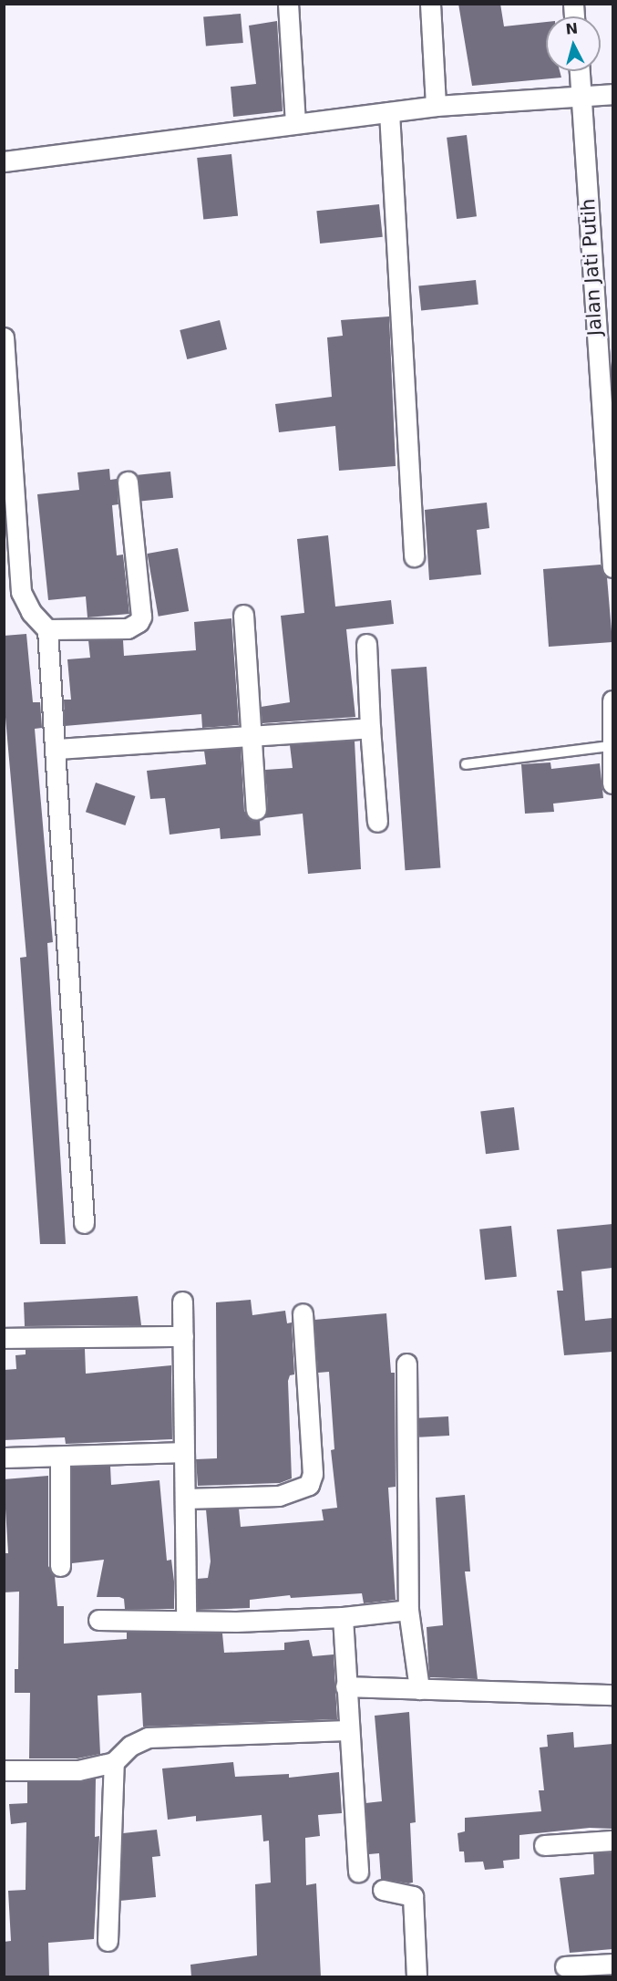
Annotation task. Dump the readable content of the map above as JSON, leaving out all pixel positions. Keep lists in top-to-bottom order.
{
  "streets": {
    "street": ["Jalan Jati Putih"]
  },
  "north": "top"
}
